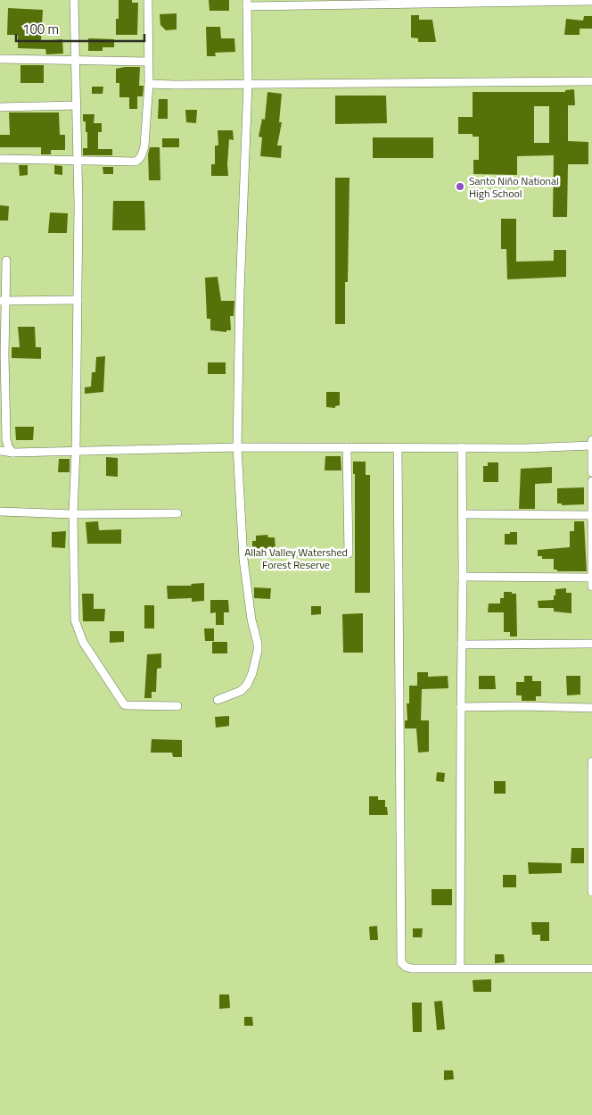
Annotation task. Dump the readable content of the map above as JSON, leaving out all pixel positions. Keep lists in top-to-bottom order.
{
  "parks": ["Allah Valley Watershed Forest Reserve"],
  "places": ["Santo Niño National High School"],
  "scale_bar": "100 m"
}
